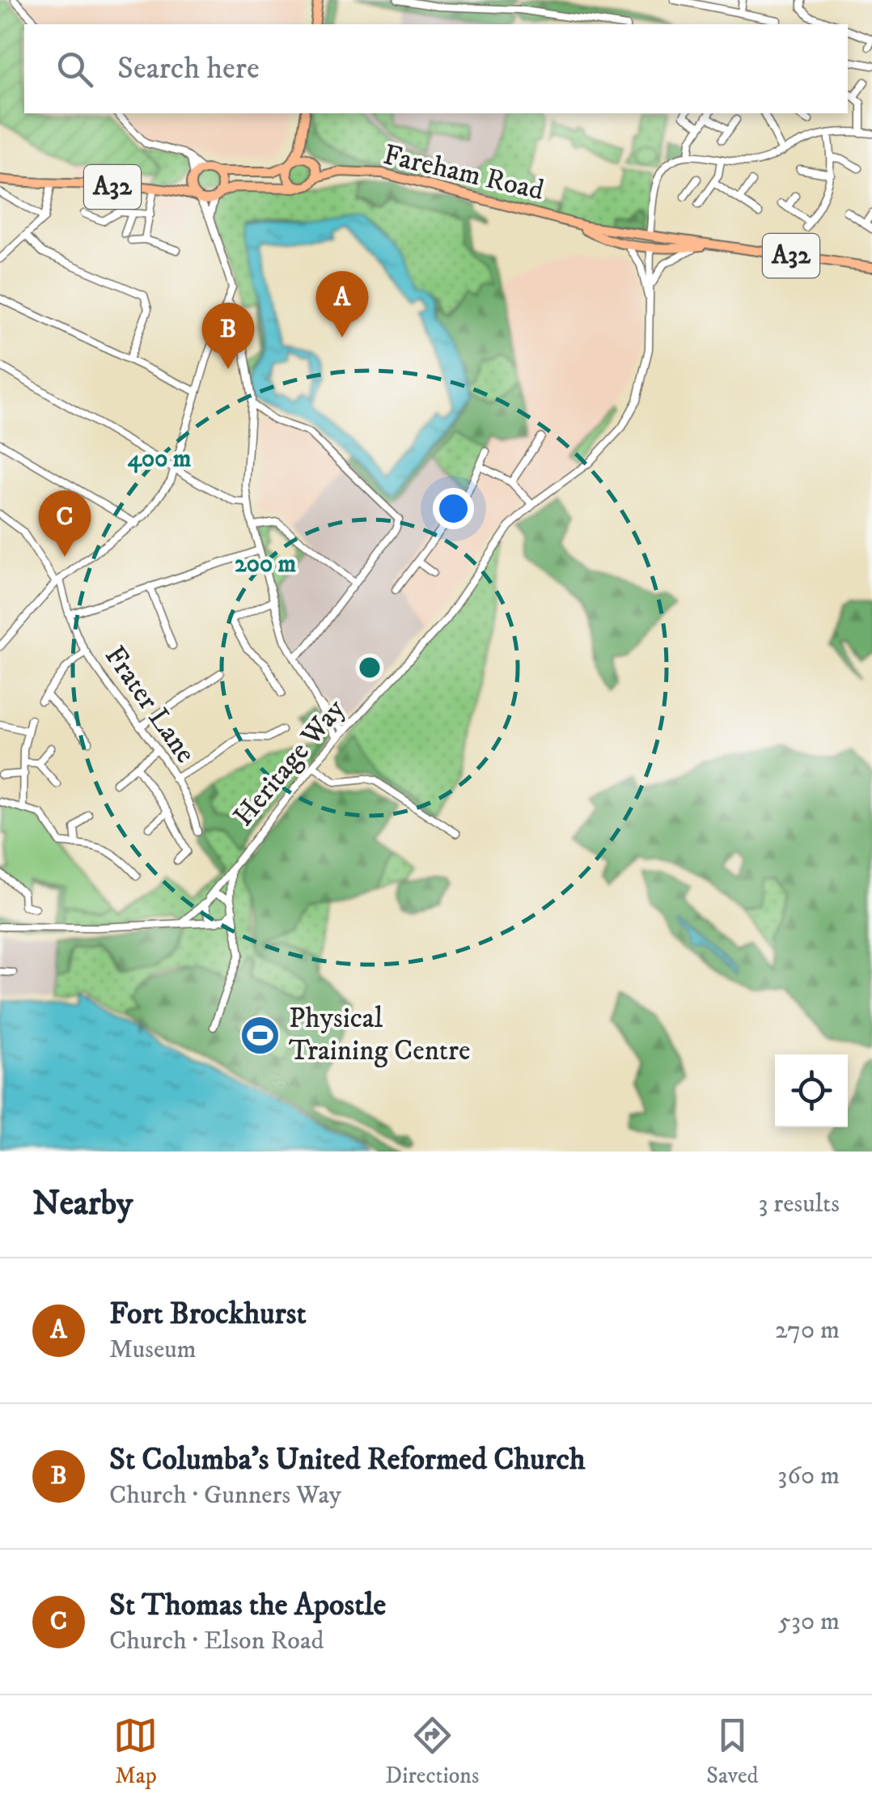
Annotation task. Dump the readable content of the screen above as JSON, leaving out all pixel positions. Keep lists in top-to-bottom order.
{
  "streets": {
    "main road": ["Fareham Road", "A32"],
    "street": ["Frater Lane", "Heritage Way"]
  },
  "crossings": [
    ["Fareham Road", "A32"],
    ["Fareham Road", "Heritage Way"],
    ["A32", "Heritage Way"]
  ],
  "places": {
    "sports": ["Physical Training Centre"]
  },
  "page": {
    "search": "Search here",
    "pins": ["A", "B", "C"],
    "heading": ["Nearby", "3 results"],
    "list": [
      {
        "mark": "A",
        "name": "Fort Brockhurst",
        "note": "Museum",
        "value": "270 m"
      },
      {
        "mark": "B",
        "name": "St Columba's United Reformed Church",
        "note": "Church · Gunners Way",
        "value": "360 m"
      },
      {
        "mark": "C",
        "name": "St Thomas the Apostle",
        "note": "Church · Elson Road",
        "value": "530 m"
      }
    ],
    "nav": ["Map", "Directions", "Saved"]
  },
  "rings": ["400 m", "200 m"]
}
